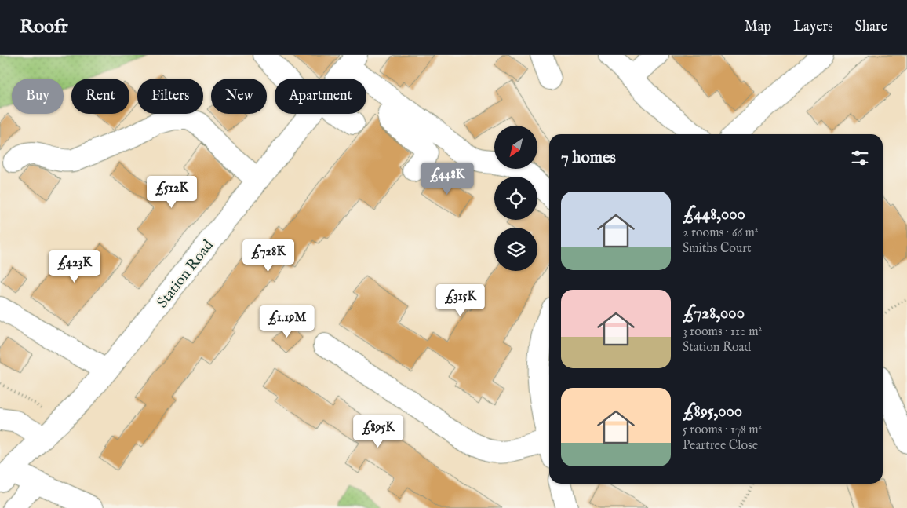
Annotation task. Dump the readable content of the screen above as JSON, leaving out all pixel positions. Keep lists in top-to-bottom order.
{
  "streets": {
    "street": ["Station Road"]
  },
  "north": "bottom left",
  "page": {
    "header": "Roofr",
    "nav": ["Map", "Layers", "Share"],
    "chip": [
      "Buy",
      "Rent",
      "Filters",
      "New",
      "Apartment"
    ],
    "heading": "7 homes",
    "price": [
      "£448K",
      "£512K",
      "£728K",
      "£423K",
      "£315K",
      "£1.19M",
      "£895K"
    ],
    "list": [
      {
        "name": "£448,000",
        "note": "2 rooms · 66 m² · Smiths Court"
      },
      {
        "name": "£728,000",
        "note": "3 rooms · 110 m² · Station Road"
      },
      {
        "name": "£895,000",
        "note": "5 rooms · 178 m² · Peartree Close"
      }
    ]
  }
}
